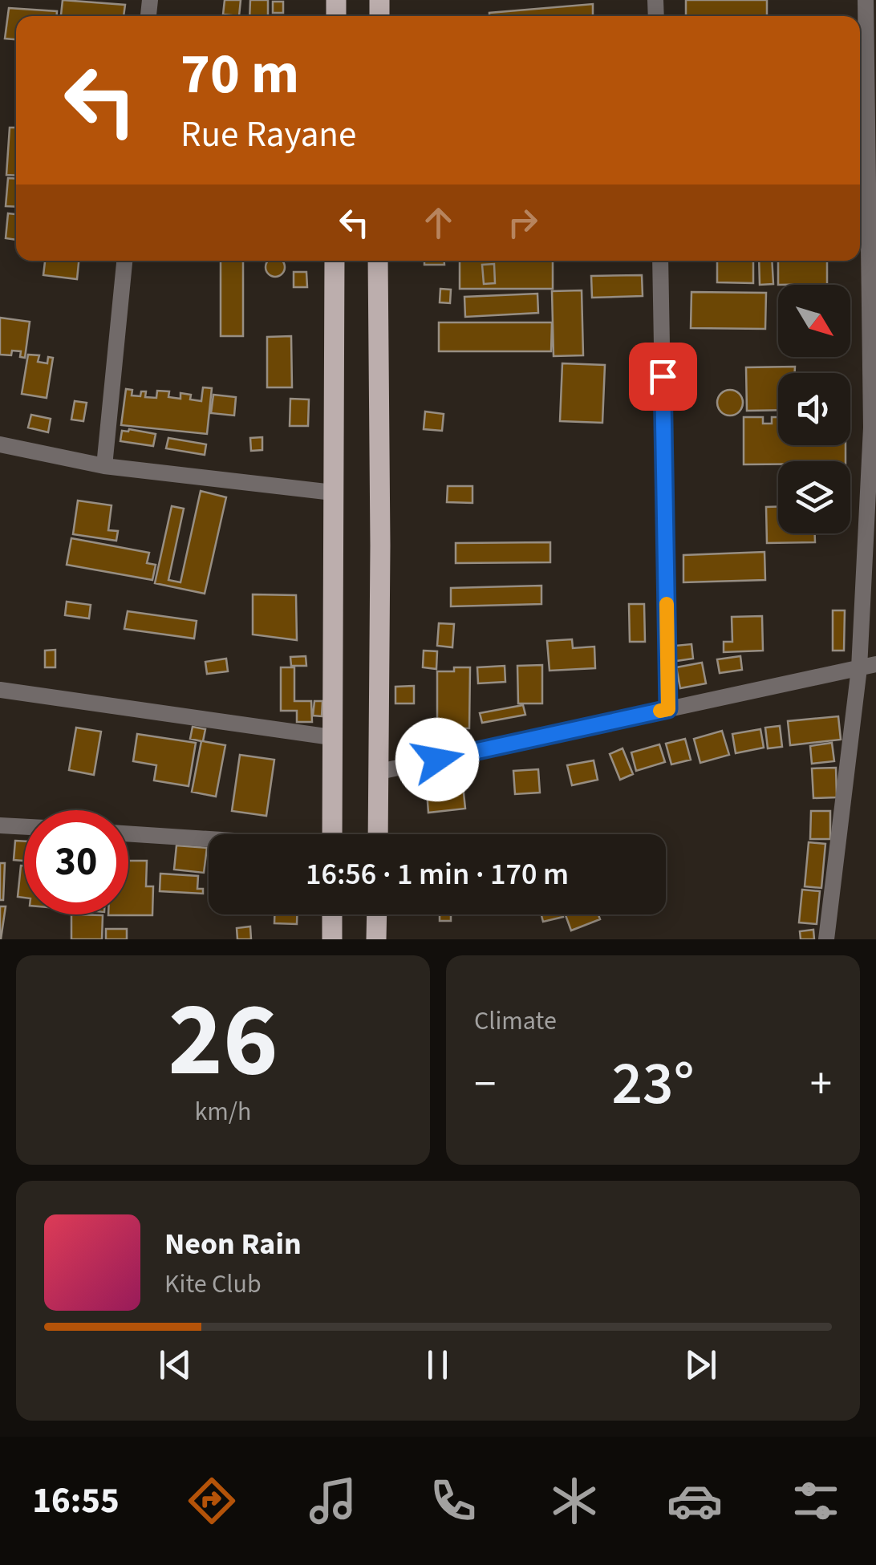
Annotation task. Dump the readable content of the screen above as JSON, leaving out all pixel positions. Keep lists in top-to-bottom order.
{
  "north": "bottom right",
  "page": {
    "turn": ["70 m", "Rue Rayane"],
    "limit": "30",
    "trip": "16:56 · 1 min · 170 m",
    "tile": [
      ["26", "km/h"],
      "Climate"
    ],
    "heat": ["−", "23°", "+"],
    "song": ["Neon Rain", "Kite Club"],
    "tabs": "16:55"
  }
}
